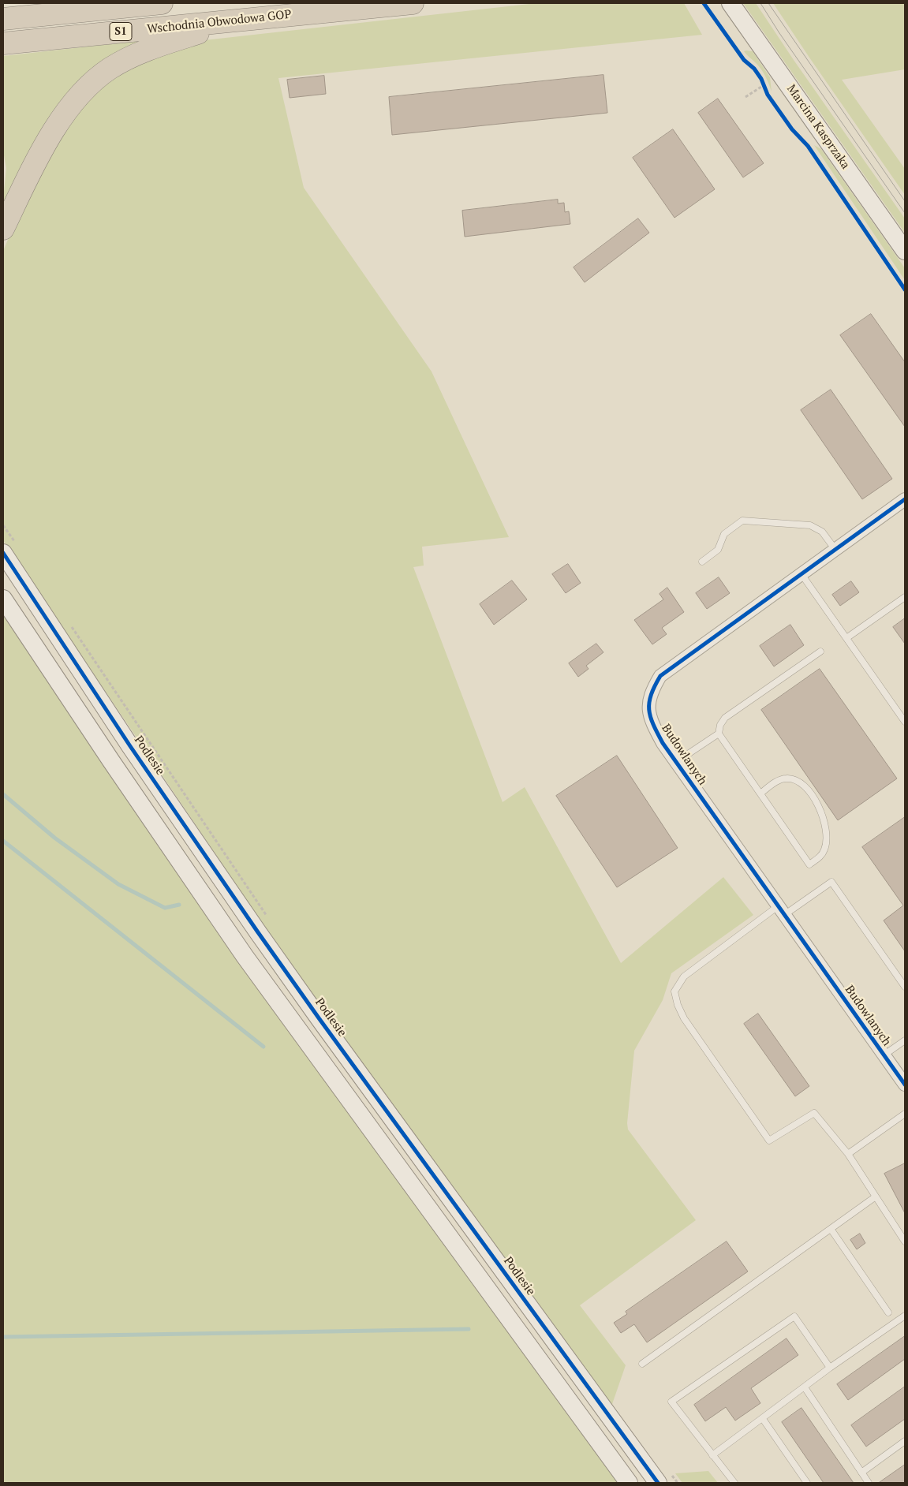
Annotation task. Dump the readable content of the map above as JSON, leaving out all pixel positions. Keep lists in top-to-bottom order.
{
  "streets": {
    "highway": ["Wschodnia Obwodowa GOP", "S1"],
    "street": ["Marcina Kasprzaka", "Budowlanych", "Podlesie"]
  }
}
